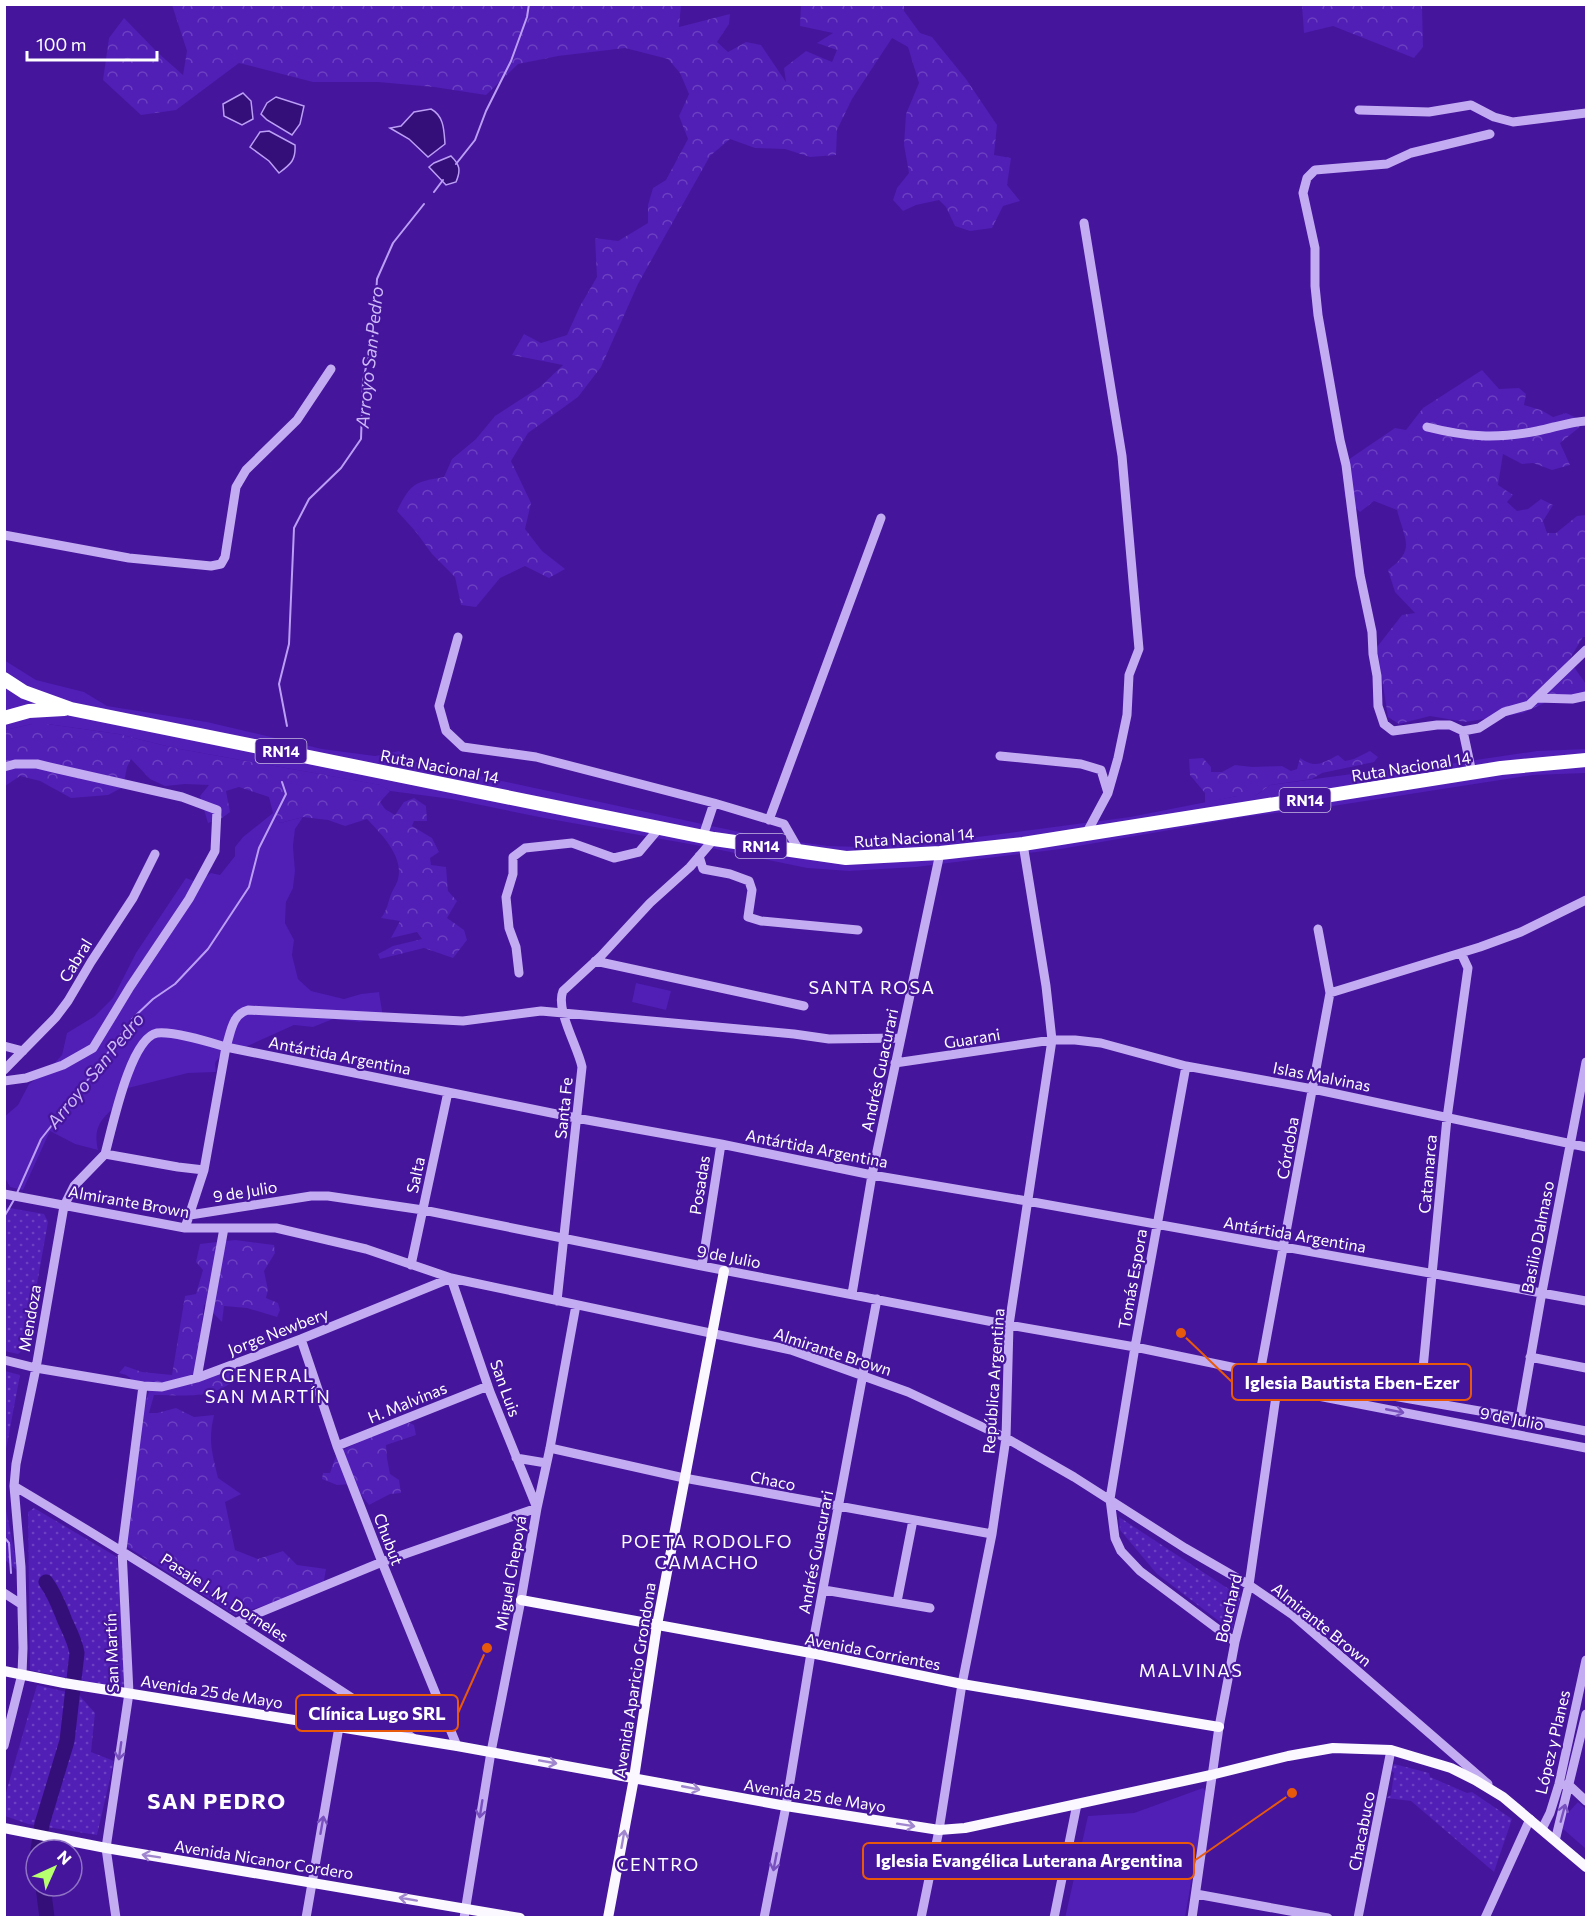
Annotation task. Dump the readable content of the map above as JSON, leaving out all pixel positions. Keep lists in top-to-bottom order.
{
  "streets": {
    "highway": ["RN14", "Ruta Nacional 14"],
    "main road": [
      "Avenida Corrientes",
      "Avenida Aparicio Grondona",
      "Avenida 25 de Mayo",
      "Avenida Nicanor Cordero"
    ],
    "street": [
      "Cabral",
      "Guarani",
      "Antártida Argentina",
      "Andrés Guacurari",
      "Islas Malvinas",
      "Santa Fe",
      "Córdoba",
      "Catamarca",
      "Salta",
      "Posadas",
      "9 de Julio",
      "Almirante Brown",
      "Basilio Dalmaso",
      "Tomás Espora",
      "Mendoza",
      "Jorge Newbery",
      "República Argentina",
      "San Luis",
      "H. Malvinas",
      "Chaco",
      "Chubut",
      "Miguel Chepoyá",
      "Pasaje J. M. Dorneles",
      "Bouchard",
      "San Martín",
      "López y Planes",
      "Chacabuco"
    ]
  },
  "crossings": [
    ["Ruta Nacional 14", "Andrés Guacurari"],
    ["Ruta Nacional 14", "República Argentina"],
    ["Guarani", "Andrés Guacurari"],
    ["Guarani", "Islas Malvinas"],
    ["Guarani", "República Argentina"],
    ["Antártida Argentina", "Andrés Guacurari"],
    ["Antártida Argentina", "Santa Fe"],
    ["Antártida Argentina", "Córdoba"],
    ["Antártida Argentina", "Catamarca"],
    ["Antártida Argentina", "Salta"],
    ["Antártida Argentina", "Posadas"],
    ["Antártida Argentina", "Basilio Dalmaso"],
    ["Antártida Argentina", "Tomás Espora"],
    ["Antártida Argentina", "Mendoza"],
    ["Antártida Argentina", "República Argentina"],
    ["Andrés Guacurari", "9 de Julio"],
    ["Andrés Guacurari", "Almirante Brown"],
    ["Andrés Guacurari", "Chaco"],
    ["Andrés Guacurari", "Avenida Corrientes"],
    ["Andrés Guacurari", "Avenida 25 de Mayo"],
    ["Islas Malvinas", "Córdoba"],
    ["Islas Malvinas", "Catamarca"],
    ["Islas Malvinas", "Basilio Dalmaso"],
    ["Islas Malvinas", "Tomás Espora"],
    ["Islas Malvinas", "República Argentina"],
    ["Santa Fe", "9 de Julio"],
    ["Santa Fe", "Almirante Brown"],
    ["Córdoba", "9 de Julio"],
    ["Catamarca", "9 de Julio"],
    ["Salta", "9 de Julio"],
    ["Salta", "Almirante Brown"],
    ["Posadas", "9 de Julio"],
    ["9 de Julio", "Basilio Dalmaso"],
    ["9 de Julio", "Tomás Espora"],
    ["9 de Julio", "República Argentina"],
    ["9 de Julio", "Bouchard"],
    ["9 de Julio", "Avenida Aparicio Grondona"],
    ["Almirante Brown", "Tomás Espora"],
    ["Almirante Brown", "Mendoza"],
    ["Almirante Brown", "Jorge Newbery"],
    ["Almirante Brown", "República Argentina"],
    ["Almirante Brown", "San Luis"],
    ["Almirante Brown", "Miguel Chepoyá"],
    ["Almirante Brown", "Bouchard"],
    ["Almirante Brown", "Avenida Aparicio Grondona"],
    ["Almirante Brown", "Avenida 25 de Mayo"],
    ["Tomás Espora", "Bouchard"],
    ["Mendoza", "Jorge Newbery"],
    ["Mendoza", "Pasaje J. M. Dorneles"],
    ["Mendoza", "Avenida 25 de Mayo"],
    ["Jorge Newbery", "San Luis"],
    ["Jorge Newbery", "Chubut"],
    ["Jorge Newbery", "San Martín"],
    ["República Argentina", "Chaco"],
    ["República Argentina", "Avenida Corrientes"],
    ["República Argentina", "Avenida 25 de Mayo"],
    ["San Luis", "H. Malvinas"],
    ["San Luis", "Miguel Chepoyá"],
    ["H. Malvinas", "Chubut"],
    ["Chaco", "Miguel Chepoyá"],
    ["Chaco", "Avenida Aparicio Grondona"],
    ["Chubut", "Avenida 25 de Mayo"],
    ["Miguel Chepoyá", "Avenida Corrientes"],
    ["Miguel Chepoyá", "Avenida 25 de Mayo"],
    ["Miguel Chepoyá", "Avenida Nicanor Cordero"],
    ["Pasaje J. M. Dorneles", "San Martín"],
    ["Pasaje J. M. Dorneles", "Avenida 25 de Mayo"],
    ["Bouchard", "Avenida Corrientes"],
    ["Bouchard", "Avenida 25 de Mayo"],
    ["Avenida Corrientes", "Avenida Aparicio Grondona"],
    ["San Martín", "Avenida 25 de Mayo"],
    ["San Martín", "Avenida Nicanor Cordero"],
    ["Avenida Aparicio Grondona", "Avenida 25 de Mayo"],
    ["Avenida 25 de Mayo", "López y Planes"],
    ["Avenida 25 de Mayo", "Chacabuco"]
  ],
  "one_way": ["Avenida Nicanor Cordero"],
  "districts": [
    "SANTA ROSA",
    "GENERAL SAN MARTÍN",
    "POETA RODOLFO CAMACHO",
    "MALVINAS",
    "SAN PEDRO",
    "CENTRO"
  ],
  "water": ["Arroyo San Pedro"],
  "places": ["Iglesia Bautista Eben-Ezer", "Clínica Lugo SRL", "Iglesia Evangélica Luterana Argentina"],
  "scale_bar": "100 m",
  "north": "top right"
}
